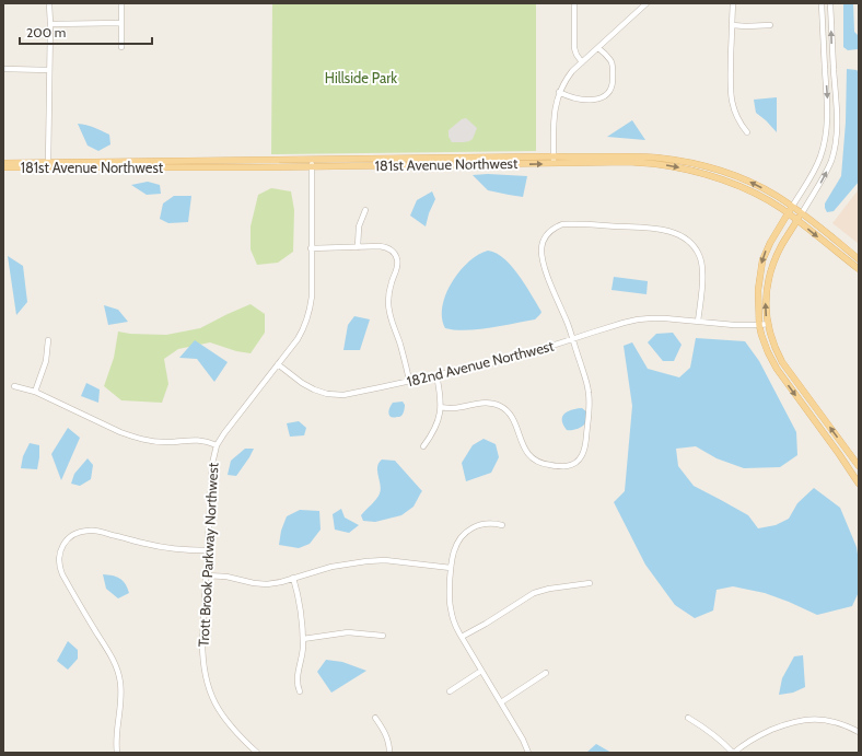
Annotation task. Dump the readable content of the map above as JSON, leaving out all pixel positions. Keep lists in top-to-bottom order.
{
  "streets": {
    "main road": ["181st Avenue Northwest"],
    "street": ["182nd Avenue Northwest", "Trott Brook Parkway Northwest"]
  },
  "crossings": [
    ["181st Avenue Northwest", "Trott Brook Parkway Northwest"],
    ["182nd Avenue Northwest", "Trott Brook Parkway Northwest"]
  ],
  "parks": ["Hillside Park"],
  "scale_bar": "200 m"
}
